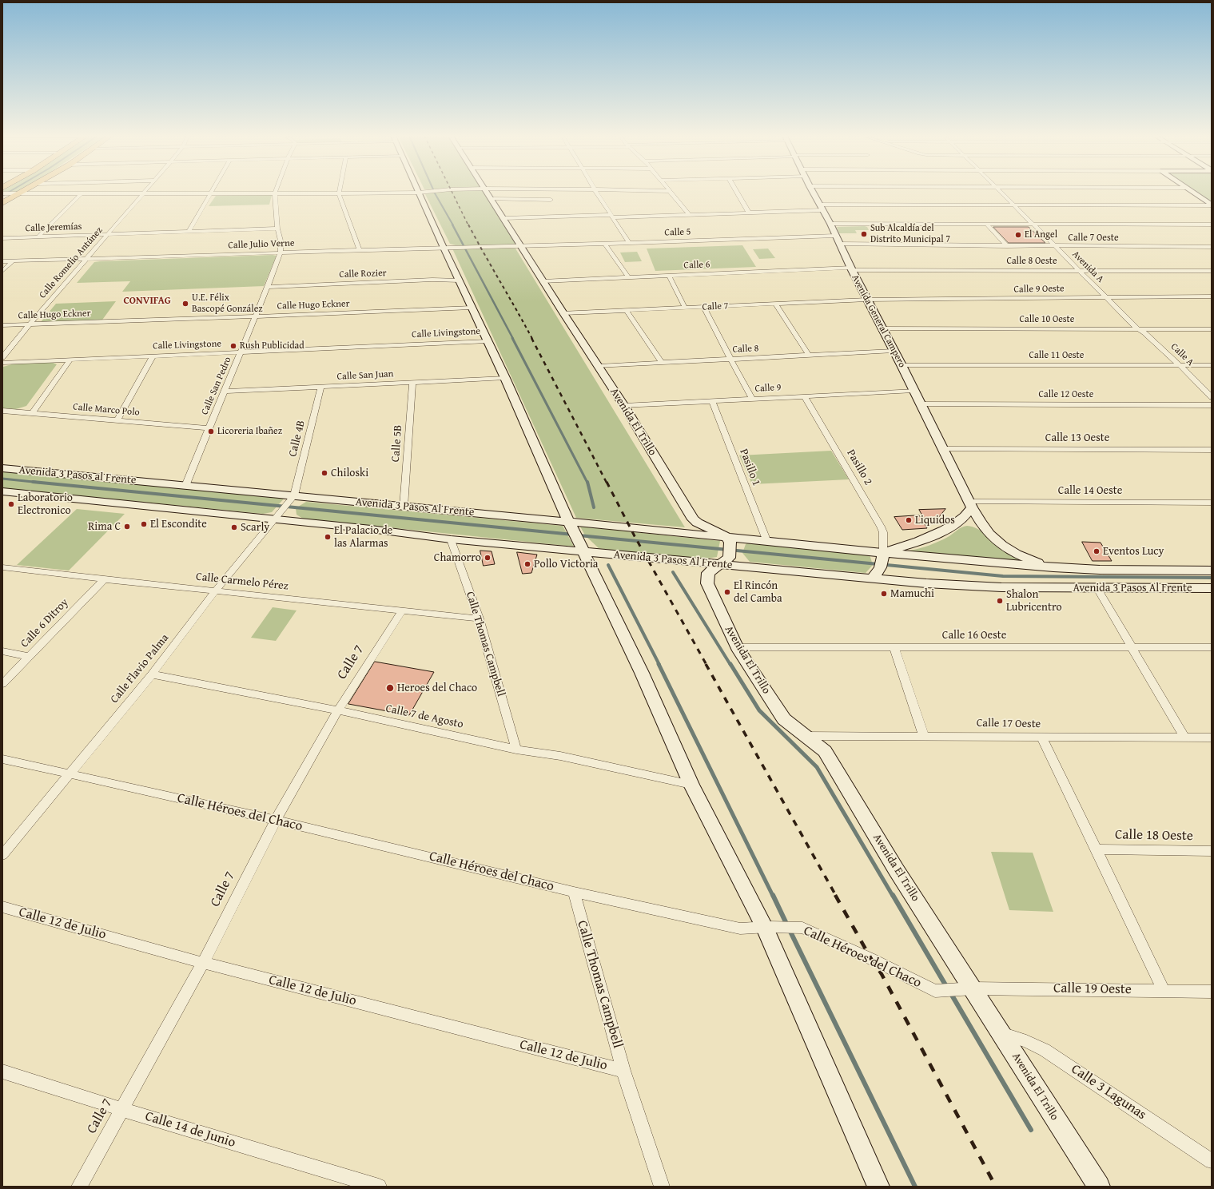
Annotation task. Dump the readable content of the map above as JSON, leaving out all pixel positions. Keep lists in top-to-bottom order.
{
  "streets": {
    "main road": [
      "Avenida General Campero",
      "Avenida El Trillo",
      "Avenida 3 Pasos al Frente",
      "Avenida 3 Pasos Al Frente"
    ],
    "street": [
      "Calle Jeremías",
      "Calle 5",
      "Calle 7 Oeste",
      "Calle Julio Verne",
      "Calle 8 Oeste",
      "Calle Romelio Antúnez",
      "Calle 6",
      "Avenida A",
      "Calle Rozier",
      "Calle 9 Oeste",
      "Calle Hugo Eckner",
      "Calle 7",
      "Calle 10 Oeste",
      "Calle Livingstone",
      "Calle 8",
      "Calle A",
      "Calle 11 Oeste",
      "Calle San Juan",
      "Calle San Pedro",
      "Calle 9",
      "Calle 12 Oeste",
      "Calle Marco Polo",
      "Calle 13 Oeste",
      "Calle 4B",
      "Calle 5B",
      "Pasillo 1",
      "Pasillo 2",
      "Calle 14 Oeste",
      "Calle Carmelo Pérez",
      "Calle 6 Ditroy",
      "Calle 16 Oeste",
      "Calle Thomas Campbell",
      "Calle Flavio Palma",
      "Calle 7 de Agosto",
      "Calle 17 Oeste",
      "Calle Héroes del Chaco",
      "Calle 18 Oeste",
      "Calle 12 de Julio",
      "Calle 19 Oeste",
      "Calle 3 Lagunas",
      "Calle 14 de Junio"
    ]
  },
  "crossings": [
    ["Calle Jeremías", "Calle Romelio Antúnez"],
    ["Calle Jeremías", "Calle San Pedro"],
    ["Calle 5", "Calle Julio Verne"],
    ["Calle 5", "Avenida General Campero"],
    ["Calle 5", "Avenida El Trillo"],
    ["Calle 7 Oeste", "Avenida A"],
    ["Calle 7 Oeste", "Avenida General Campero"],
    ["Calle Julio Verne", "Calle Romelio Antúnez"],
    ["Calle Julio Verne", "Calle San Pedro"],
    ["Calle Julio Verne", "Avenida El Trillo"],
    ["Calle 8 Oeste", "Calle 6"],
    ["Calle 8 Oeste", "Avenida A"],
    ["Calle 8 Oeste", "Avenida General Campero"],
    ["Calle Romelio Antúnez", "Calle Hugo Eckner"],
    ["Calle 6", "Avenida General Campero"],
    ["Calle 6", "Avenida El Trillo"],
    ["Avenida A", "Calle 9 Oeste"],
    ["Avenida A", "Calle 10 Oeste"],
    ["Avenida A", "Calle A"],
    ["Calle Rozier", "Calle San Pedro"],
    ["Calle 9 Oeste", "Calle 7"],
    ["Calle 9 Oeste", "Avenida General Campero"],
    ["Calle Hugo Eckner", "Calle San Pedro"],
    ["Calle 7", "Avenida General Campero"],
    ["Calle 7", "Avenida El Trillo"],
    ["Calle 7", "Calle Carmelo Pérez"],
    ["Calle 7", "Calle 7 de Agosto"],
    ["Calle 7", "Calle Héroes del Chaco"],
    ["Calle 7", "Calle 12 de Julio"],
    ["Calle 7", "Calle 14 de Junio"],
    ["Calle 10 Oeste", "Avenida General Campero"],
    ["Calle 10 Oeste", "Calle A"],
    ["Avenida General Campero", "Calle 8"],
    ["Avenida General Campero", "Calle 11 Oeste"],
    ["Avenida General Campero", "Calle 9"],
    ["Avenida General Campero", "Calle 12 Oeste"],
    ["Avenida General Campero", "Calle 13 Oeste"],
    ["Avenida General Campero", "Calle 14 Oeste"],
    ["Avenida General Campero", "Avenida 3 Pasos Al Frente"],
    ["Calle Livingstone", "Calle San Pedro"],
    ["Calle 8", "Avenida El Trillo"],
    ["Calle A", "Calle 11 Oeste"],
    ["Calle San Juan", "Calle San Pedro"],
    ["Calle San Juan", "Calle 4B"],
    ["Calle San Juan", "Calle 5B"],
    ["Calle San Pedro", "Calle Marco Polo"],
    ["Calle San Pedro", "Avenida 3 Pasos Al Frente"],
    ["Calle 9", "Avenida El Trillo"],
    ["Calle 9", "Pasillo 1"],
    ["Calle 9", "Pasillo 2"],
    ["Avenida El Trillo", "Avenida 3 Pasos Al Frente"],
    ["Avenida El Trillo", "Calle 16 Oeste"],
    ["Avenida El Trillo", "Calle 17 Oeste"],
    ["Avenida El Trillo", "Calle Héroes del Chaco"],
    ["Avenida El Trillo", "Calle 19 Oeste"],
    ["Avenida El Trillo", "Calle 3 Lagunas"],
    ["Calle 4B", "Avenida 3 Pasos Al Frente"],
    ["Calle 4B", "Calle Flavio Palma"],
    ["Calle 5B", "Avenida 3 Pasos Al Frente"],
    ["Pasillo 1", "Avenida 3 Pasos Al Frente"],
    ["Pasillo 2", "Avenida 3 Pasos Al Frente"],
    ["Avenida 3 Pasos al Frente", "Avenida 3 Pasos Al Frente"],
    ["Avenida 3 Pasos Al Frente", "Calle Thomas Campbell"],
    ["Avenida 3 Pasos Al Frente", "Calle Flavio Palma"],
    ["Calle Carmelo Pérez", "Calle 6 Ditroy"],
    ["Calle Carmelo Pérez", "Calle Thomas Campbell"],
    ["Calle Carmelo Pérez", "Calle Flavio Palma"],
    ["Calle Thomas Campbell", "Calle 7 de Agosto"],
    ["Calle Thomas Campbell", "Calle Héroes del Chaco"],
    ["Calle Thomas Campbell", "Calle 12 de Julio"],
    ["Calle Flavio Palma", "Calle 7 de Agosto"],
    ["Calle Flavio Palma", "Calle Héroes del Chaco"],
    ["Calle Héroes del Chaco", "Calle 19 Oeste"]
  ],
  "districts": ["CONVIFAG"],
  "places": [
    "Sub Alcaldía del Distrito Municipal 7",
    "El Angel",
    "U.E. Félix Bascopé González",
    "Rush Publicidad",
    "Licoreria Ibañez",
    "Chiloski",
    "Laboratorio Electronico",
    "Liquidos",
    "El Escondite",
    "Rima C",
    "Scarly",
    "El Palacio de las Alarmas",
    "Eventos Lucy",
    "Chamorro",
    "Pollo Victoria",
    "El Rincón del Camba",
    "Mamuchi",
    "Shalon Lubricentro",
    "Heroes del Chaco"
  ]
}
